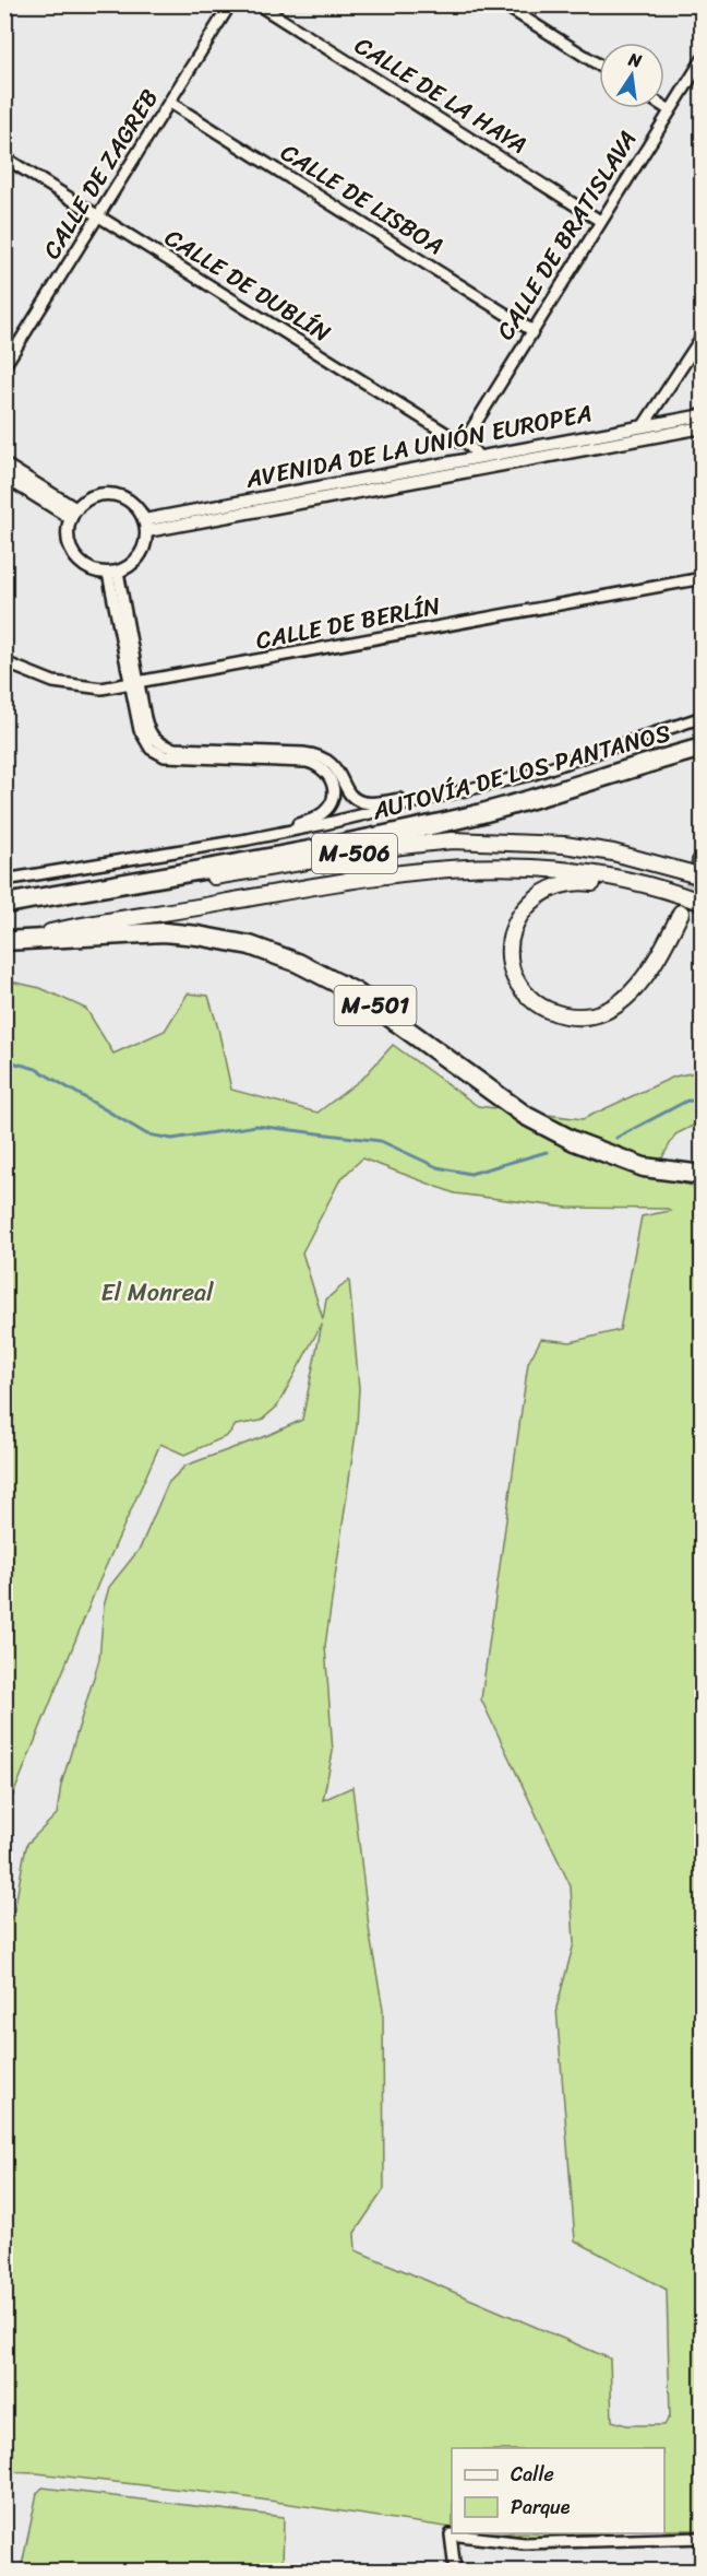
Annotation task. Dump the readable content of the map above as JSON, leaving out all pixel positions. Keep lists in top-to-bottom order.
{
  "streets": {
    "highway": ["AUTOVÍA DE LOS PANTANOS", "M-501"],
    "main road": ["M-506"],
    "street": [
      "CALLE DE LA HAYA",
      "CALLE DE ZAGREB",
      "CALLE DE LISBOA",
      "CALLE DE BRATISLAVA",
      "CALLE DE DUBLÍN",
      "AVENIDA DE LA UNIÓN EUROPEA",
      "CALLE DE BERLÍN"
    ]
  },
  "crossings": [
    ["CALLE DE LA HAYA", "CALLE DE BRATISLAVA"],
    ["CALLE DE ZAGREB", "CALLE DE LISBOA"],
    ["CALLE DE ZAGREB", "CALLE DE DUBLÍN"],
    ["CALLE DE LISBOA", "CALLE DE BRATISLAVA"],
    ["CALLE DE BRATISLAVA", "CALLE DE DUBLÍN"],
    ["CALLE DE BRATISLAVA", "AVENIDA DE LA UNIÓN EUROPEA"],
    ["CALLE DE DUBLÍN", "AVENIDA DE LA UNIÓN EUROPEA"],
    ["AUTOVÍA DE LOS PANTANOS", "M-506"],
    ["M-506", "M-501"]
  ],
  "parks": ["El Monreal"],
  "legend": ["Calle", "Parque"],
  "north": "top"
}
